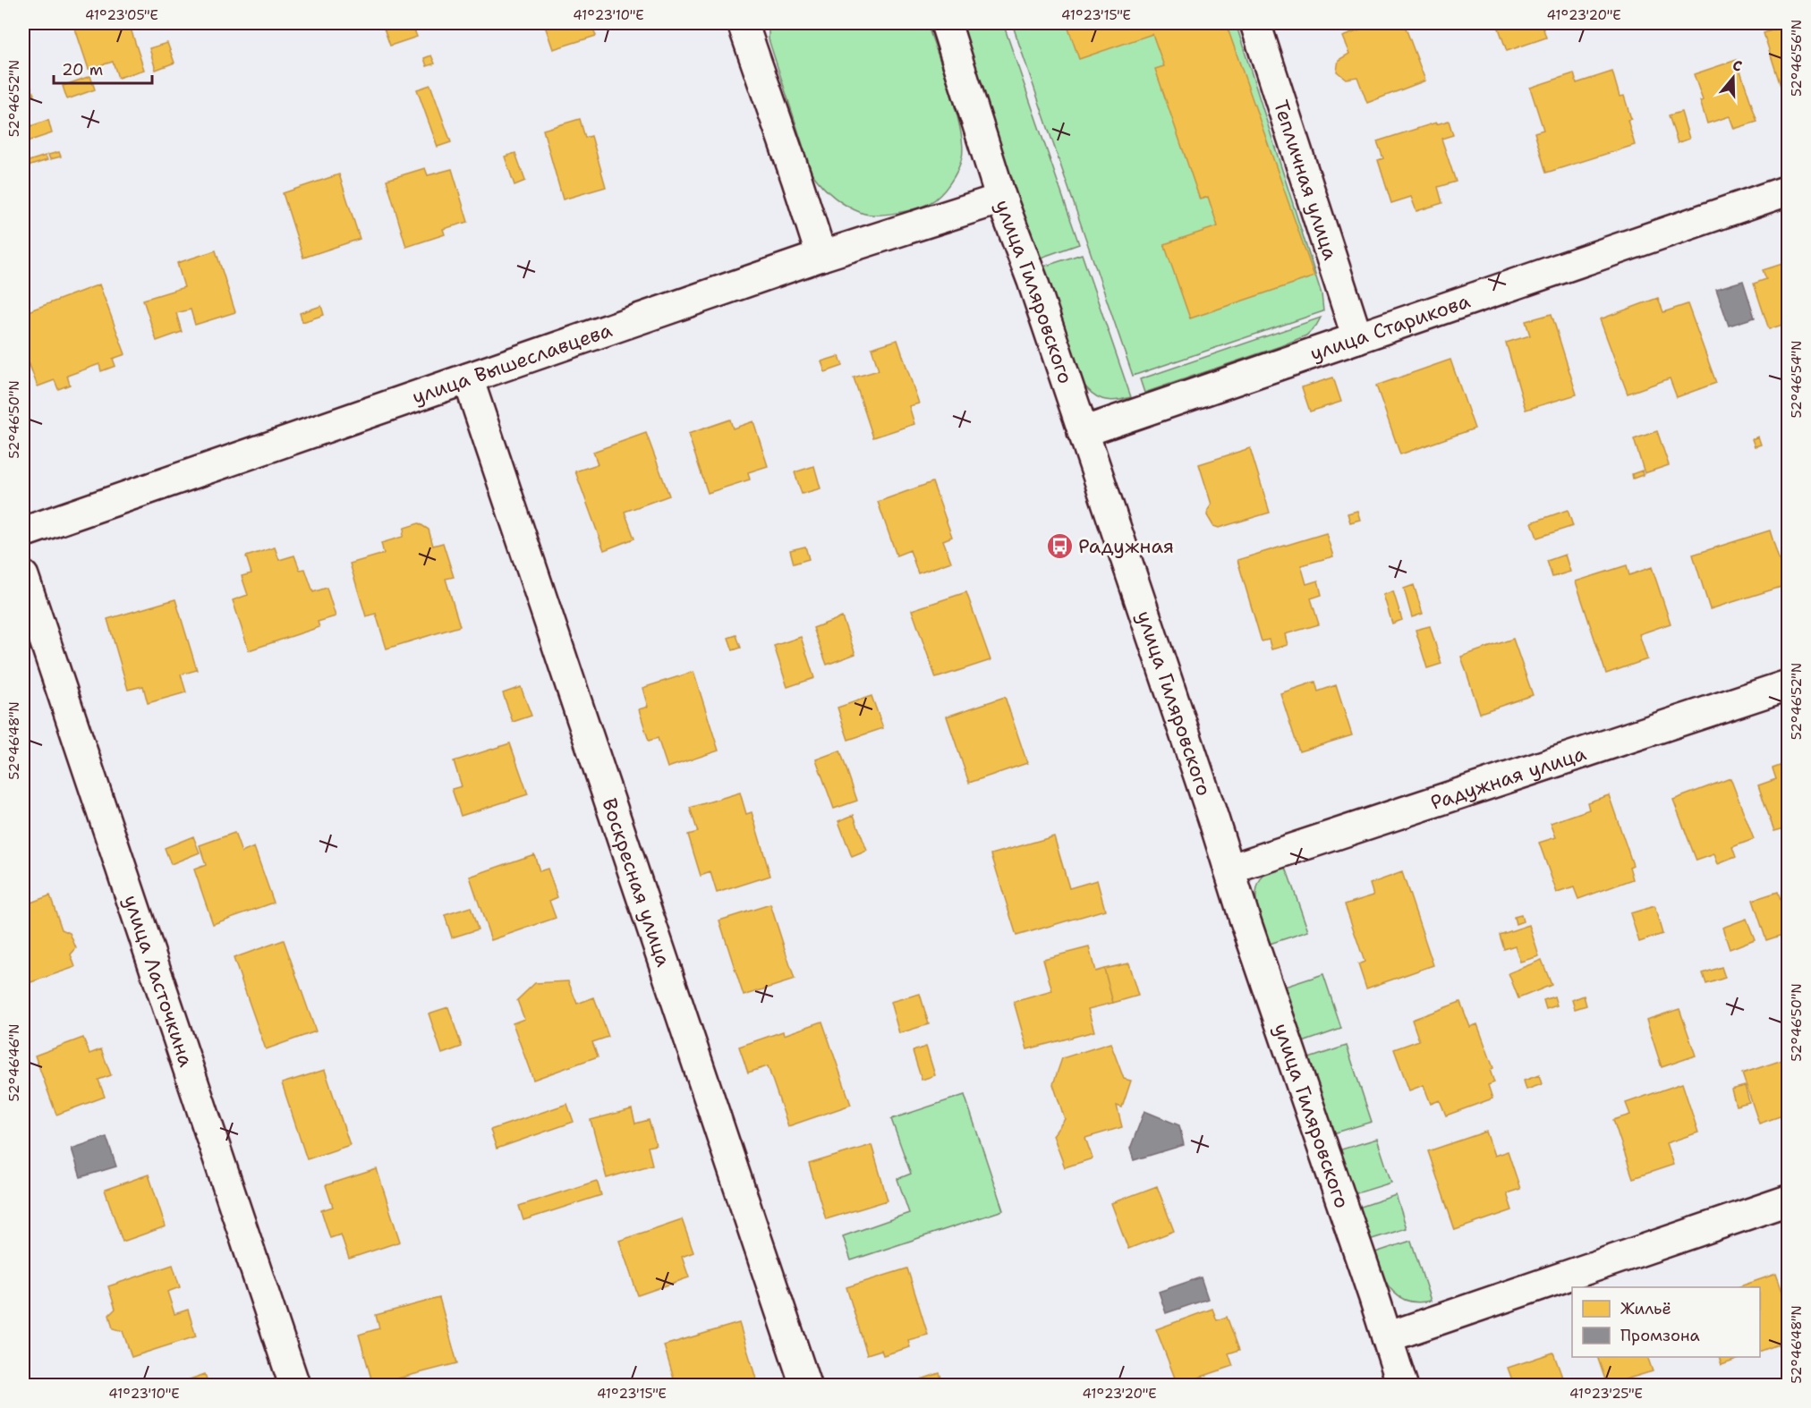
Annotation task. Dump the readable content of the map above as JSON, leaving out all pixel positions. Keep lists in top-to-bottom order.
{
  "streets": {
    "street": [
      "Тепличная улица",
      "улица Гиляровского",
      "улица Старикова",
      "улица Вышеславцева",
      "Радужная улица",
      "Воскресная улица",
      "улица Ласточкина"
    ]
  },
  "crossings": [
    ["Тепличная улица", "улица Старикова"],
    ["улица Гиляровского", "улица Старикова"],
    ["улица Гиляровского", "улица Вышеславцева"],
    ["улица Гиляровского", "Радужная улица"],
    ["улица Вышеславцева", "Воскресная улица"]
  ],
  "places": {
    "bus stop": ["Радужная"]
  },
  "legend": ["Жильё", "Промзона"],
  "scale_bar": "20 m",
  "north": "top",
  "coordinates": [
    "41°23'05\"E",
    "41°23'10\"E",
    "41°23'15\"E",
    "41°23'20\"E",
    "52°46'56\"N",
    "52°46'52\"N",
    "52°46'54\"N",
    "52°46'50\"N",
    "52°46'48\"N",
    "52°46'46\"N",
    "41°23'25\"E"
  ]
}
